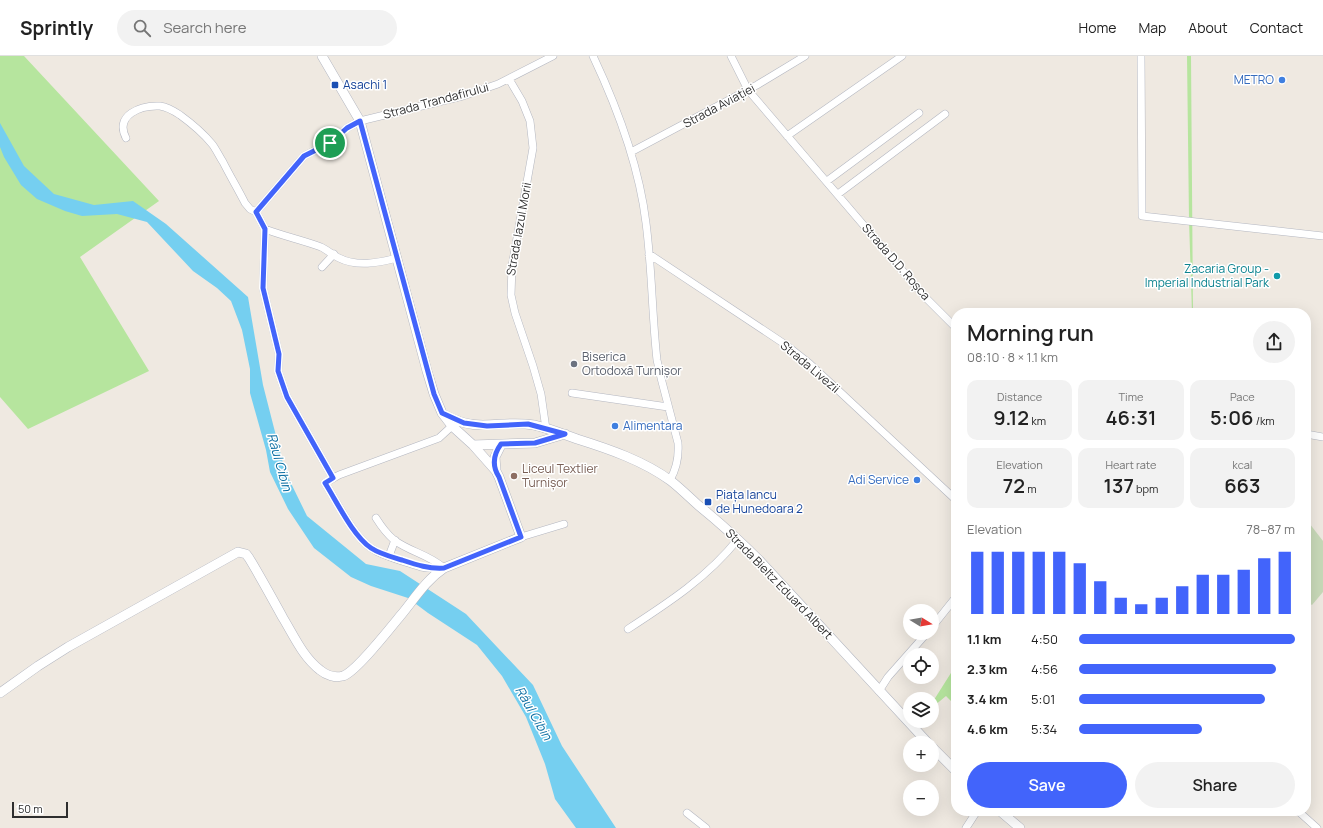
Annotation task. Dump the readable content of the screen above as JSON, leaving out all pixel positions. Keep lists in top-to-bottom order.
{
  "streets": {
    "street": [
      "Strada Trandafirului",
      "Strada Aviației",
      "Strada Iazul Morii",
      "Strada D.D. Roșca",
      "Strada Livezii",
      "Strada Bieltz Eduard Albert"
    ]
  },
  "crossings": [
    ["Strada Trandafirului", "Strada Iazul Morii"],
    ["Strada Aviației", "Strada D.D. Roșca"],
    ["Strada Iazul Morii", "Strada Bieltz Eduard Albert"]
  ],
  "water": ["Râul Cibin"],
  "places": {
    "other": [
      "METRO",
      "Zacaria Group - Imperial Industrial Park",
      "Biserica Ortodoxă Turnișor",
      "Alimentara",
      "Liceul Textlier Turnișor",
      "Adi Service"
    ],
    "transit": ["Asachi 1", "Piața Iancu de Hunedoara 2"]
  },
  "scale_bar": "50 m",
  "north": "right",
  "page": {
    "header": "Sprintly",
    "search": "Search here",
    "nav": [
      "Home",
      "Map",
      "About",
      "Contact"
    ],
    "heading": ["Morning run", "08:10 · 8 × 1.1 km"],
    "stats": [
      ["Distance", "9.12 km"],
      ["Time", "46:31"],
      ["Pace", "5:06 /km"],
      ["Elevation", "72 m"],
      ["Heart rate", "137 bpm"],
      ["kcal", "663"]
    ],
    "chart": ["Elevation", "78–87 m"],
    "map_buttons": ["+", "−"],
    "list": [
      {
        "name": "1.1 km",
        "note": "4:50"
      },
      {
        "name": "2.3 km",
        "note": "4:56"
      },
      {
        "name": "3.4 km",
        "note": "5:01"
      },
      {
        "name": "4.6 km",
        "note": "5:34"
      }
    ],
    "buttons": ["Save", "Share"],
    "scale": "50 m"
  }
}
